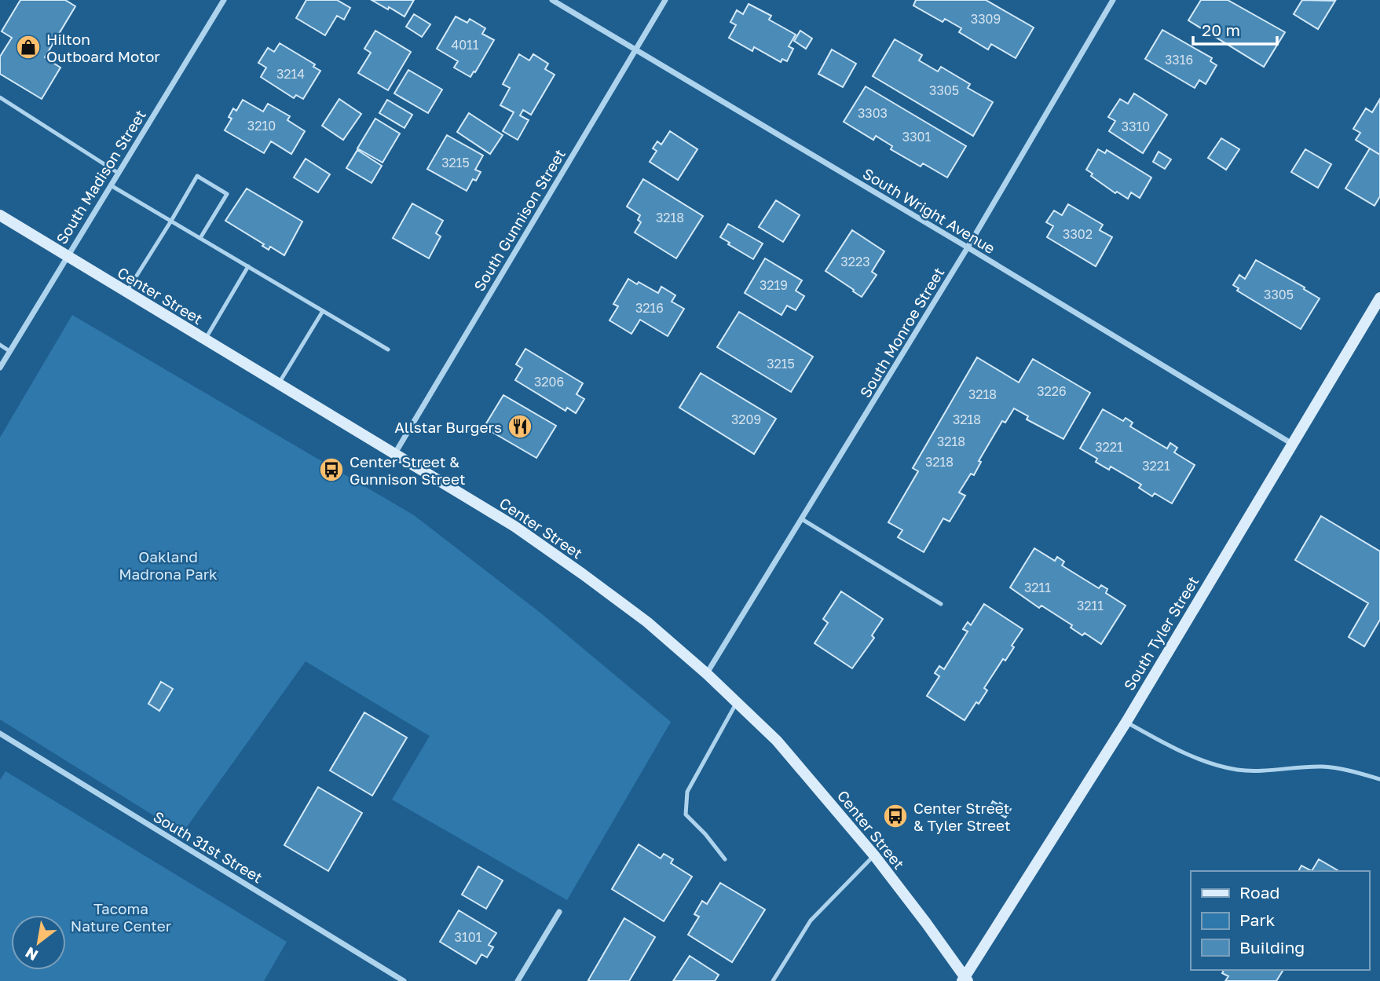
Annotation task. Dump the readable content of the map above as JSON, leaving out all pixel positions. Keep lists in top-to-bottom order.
{
  "streets": {
    "main road": ["Center Street", "South Tyler Street"],
    "street": [
      "South Madison Street",
      "South Wright Avenue",
      "South Gunnison Street",
      "South Monroe Street",
      "South 31st Street"
    ]
  },
  "crossings": [
    ["South Madison Street", "Center Street"],
    ["South Wright Avenue", "South Gunnison Street"],
    ["South Wright Avenue", "South Monroe Street"],
    ["South Wright Avenue", "South Tyler Street"],
    ["South Gunnison Street", "Center Street"],
    ["Center Street", "South Monroe Street"],
    ["Center Street", "South Tyler Street"]
  ],
  "parks": ["Oakland Madrona Park", "Tacoma Nature Center"],
  "places": {
    "shop": ["Hilton Outboard Motor"],
    "restaurant": ["Allstar Burgers"],
    "bus stop": ["Center Street & Gunnison Street", "Center Street & Tyler Street"]
  },
  "house_numbers": [
    "3309",
    "4011",
    "3316",
    "3214",
    "3305",
    "3303",
    "3210",
    "3310",
    "3301",
    "3215",
    "3218",
    "3302",
    "3223",
    "3219",
    "3305",
    "3216",
    "3215",
    "3206",
    "3226",
    "3218",
    "3209",
    "3218",
    "3218",
    "3221",
    "3218",
    "3221",
    "3211",
    "3211",
    "3101"
  ],
  "legend": ["Road", "Park", "Building"],
  "scale_bar": "20 m",
  "north": "bottom left"
}
